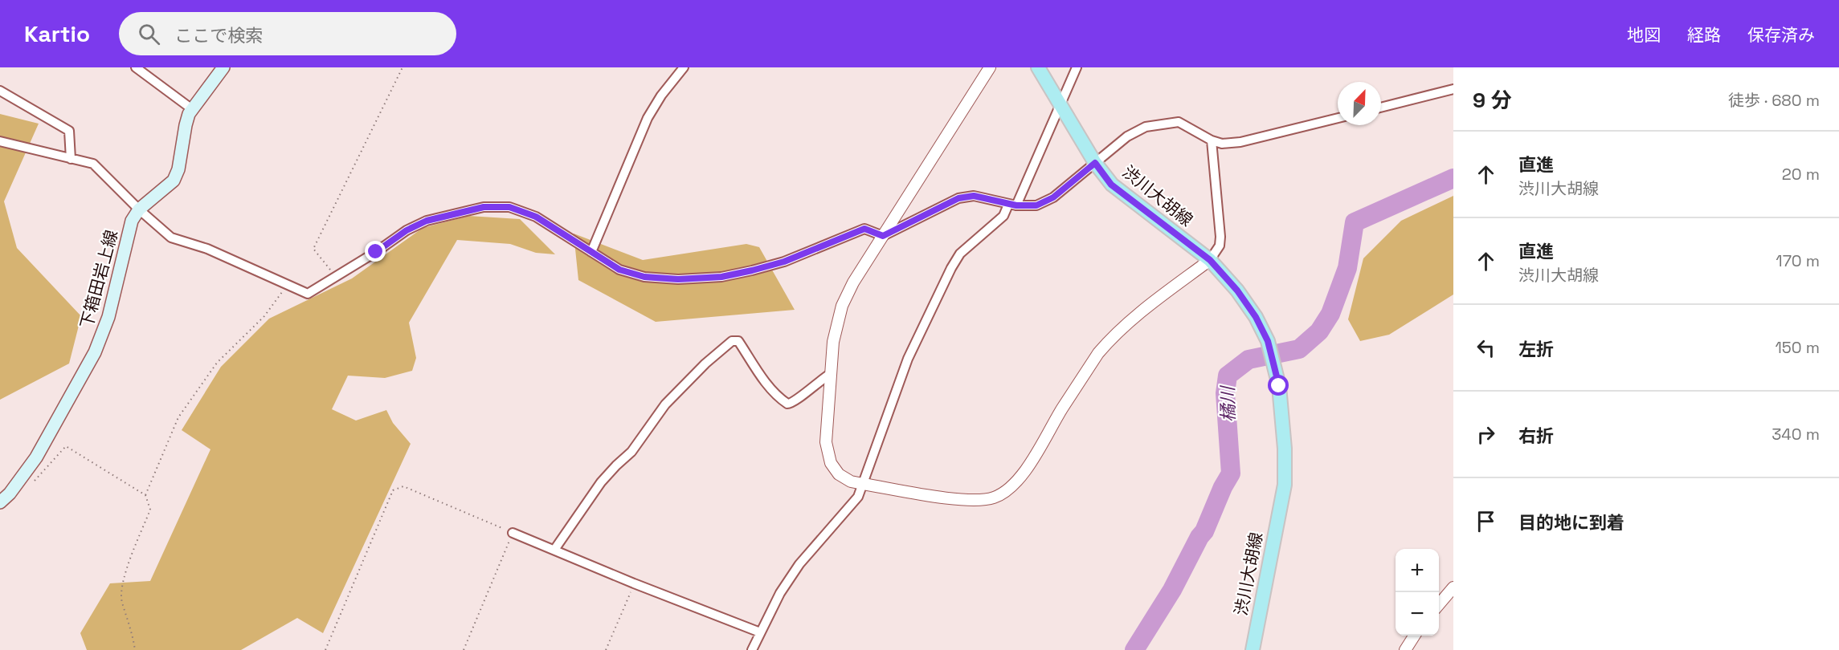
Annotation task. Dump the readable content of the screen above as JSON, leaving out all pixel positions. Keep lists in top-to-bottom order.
{
  "streets": {
    "main road": ["渋川大胡線", "下箱田岩上線"]
  },
  "water": ["橘川"],
  "north": "top right",
  "page": {
    "header": "Kartio",
    "search": "ここで検索",
    "nav": ["地図", "経路", "保存済み"],
    "heading": ["9 分", "徒歩 · 680 m"],
    "list": [
      ["直進", "渋川大胡線", "20 m"],
      ["直進", "渋川大胡線", "170 m"],
      ["左折", "150 m"],
      ["右折", "340 m"],
      "目的地に到着"
    ],
    "map_buttons": ["+", "−"]
  }
}
